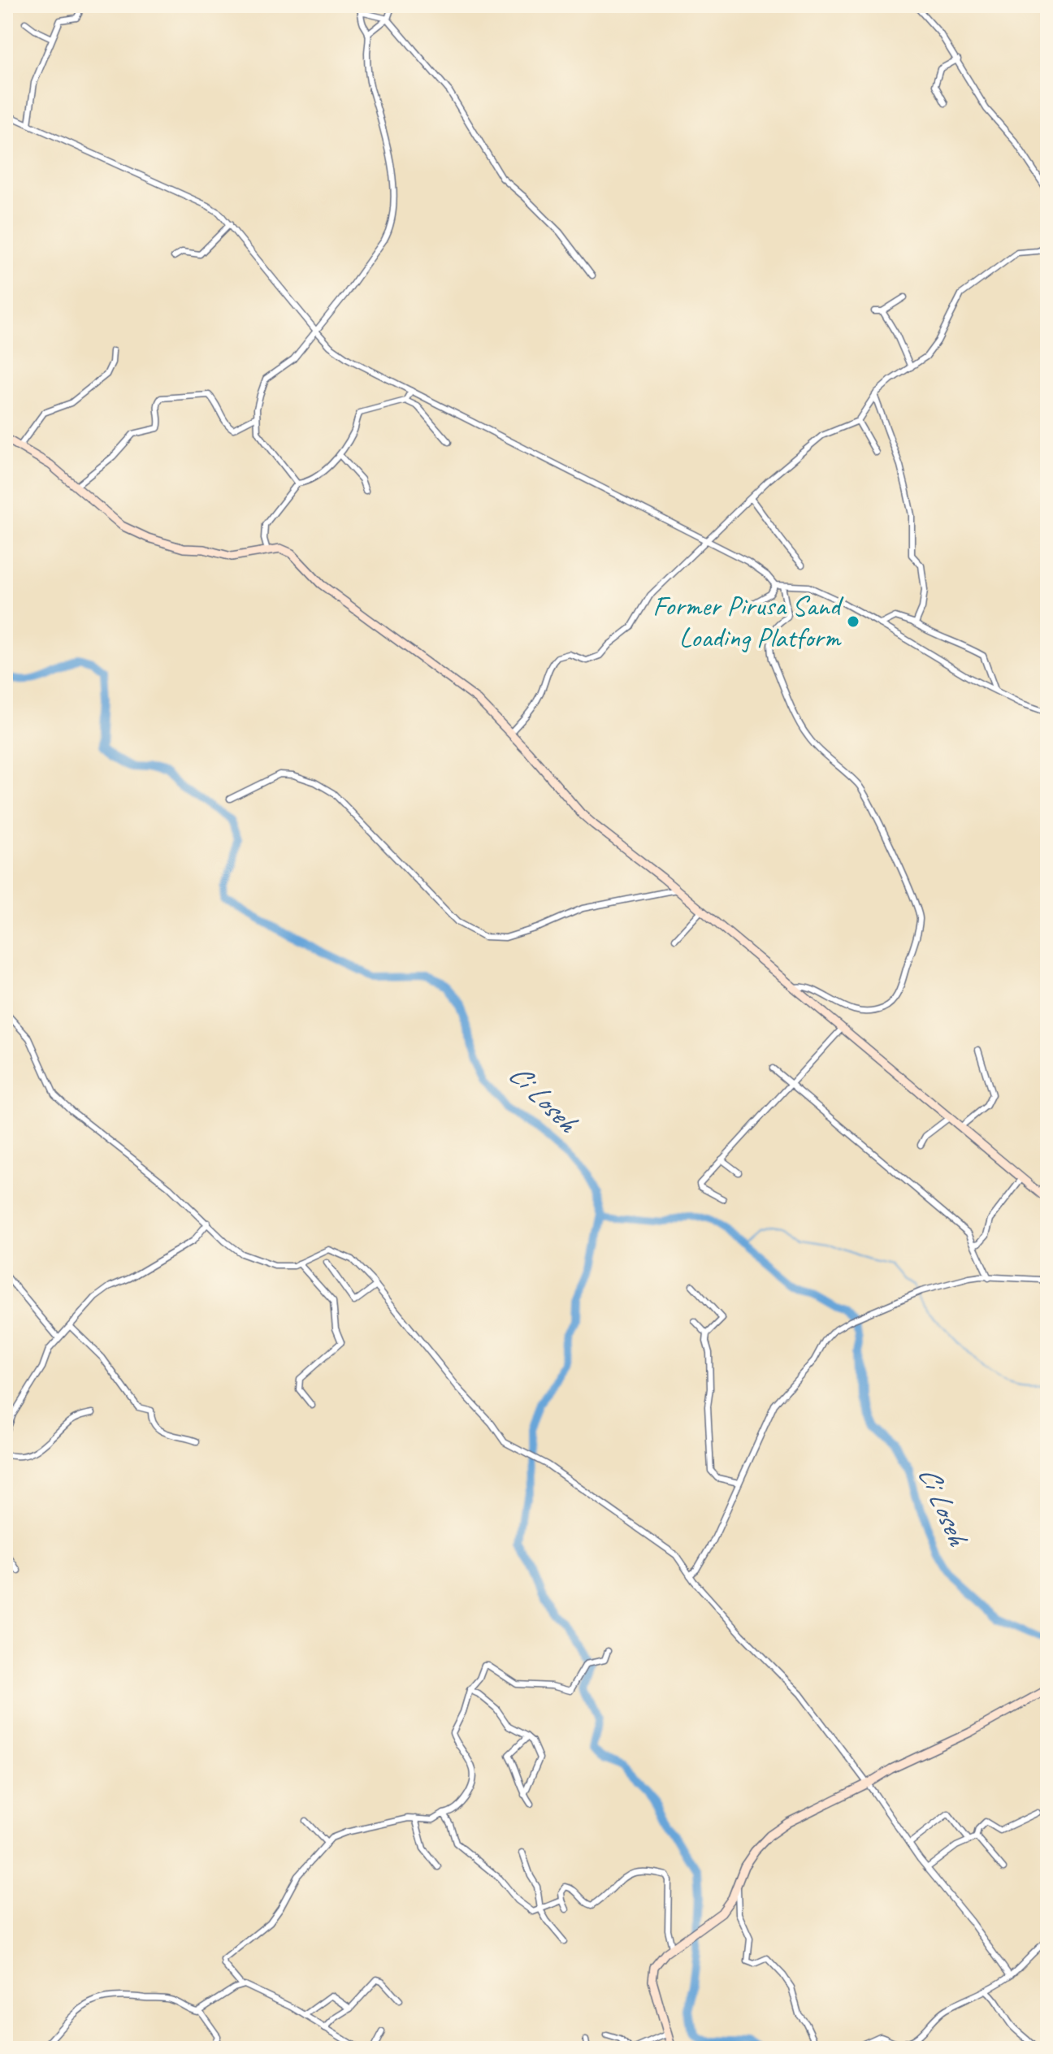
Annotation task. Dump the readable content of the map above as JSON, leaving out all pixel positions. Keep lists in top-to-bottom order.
{
  "water": ["Ci Loseh"],
  "places": ["Former Pirusa Sand Loading Platform"]
}
